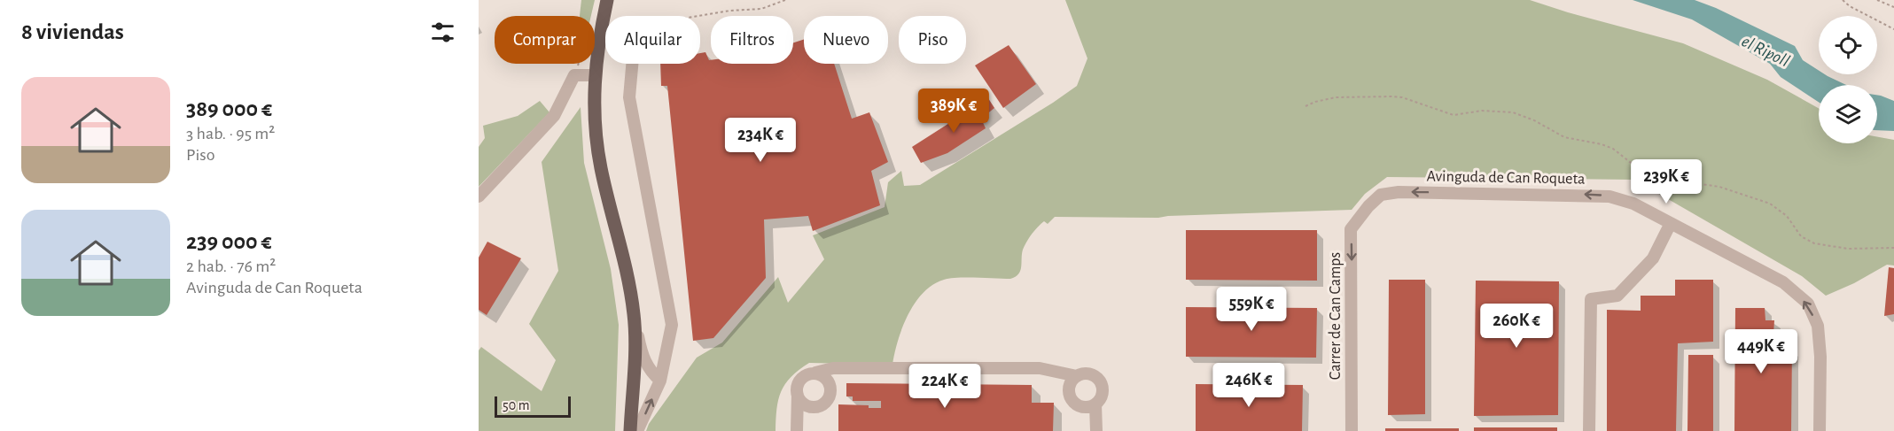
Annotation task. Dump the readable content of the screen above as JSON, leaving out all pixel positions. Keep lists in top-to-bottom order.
{
  "streets": {
    "street": ["Avinguda de Can Roqueta", "Carrer de Can Camps"]
  },
  "crossings": [
    ["Avinguda de Can Roqueta", "Carrer de Can Camps"]
  ],
  "one_way": ["Avinguda de Can Roqueta", "Carrer de Can Camps"],
  "water": ["el Ripoll"],
  "scale_bar": "50 m",
  "page": {
    "heading": "8 viviendas",
    "chip": [
      "Comprar",
      "Alquilar",
      "Filtros",
      "Nuevo",
      "Piso"
    ],
    "list": [
      {
        "name": "389 000 €",
        "note": "3 hab. · 95 m² · Piso"
      },
      {
        "name": "239 000 €",
        "note": "2 hab. · 76 m² · Avinguda de Can Roqueta"
      }
    ],
    "price": [
      "389K €",
      "234K €",
      "239K €",
      "559K €",
      "260K €",
      "449K €",
      "246K €",
      "224K €"
    ],
    "scale": "50 m"
  }
}
